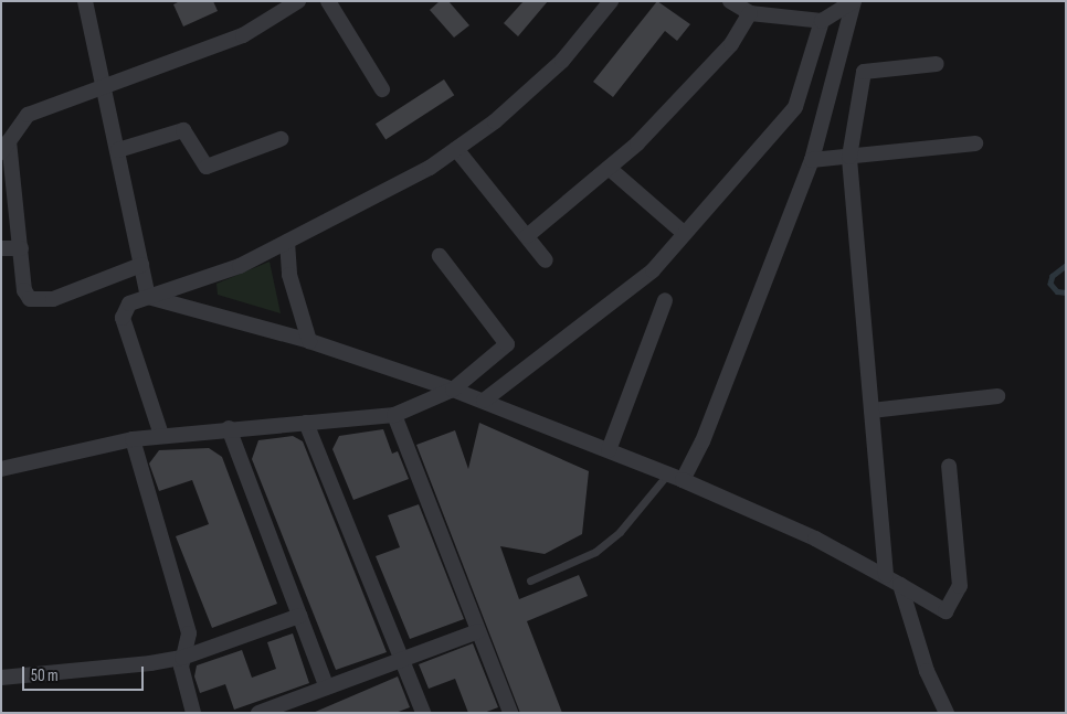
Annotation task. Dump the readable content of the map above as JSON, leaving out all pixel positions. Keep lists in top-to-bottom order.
{
  "scale_bar": "50 m"
}
